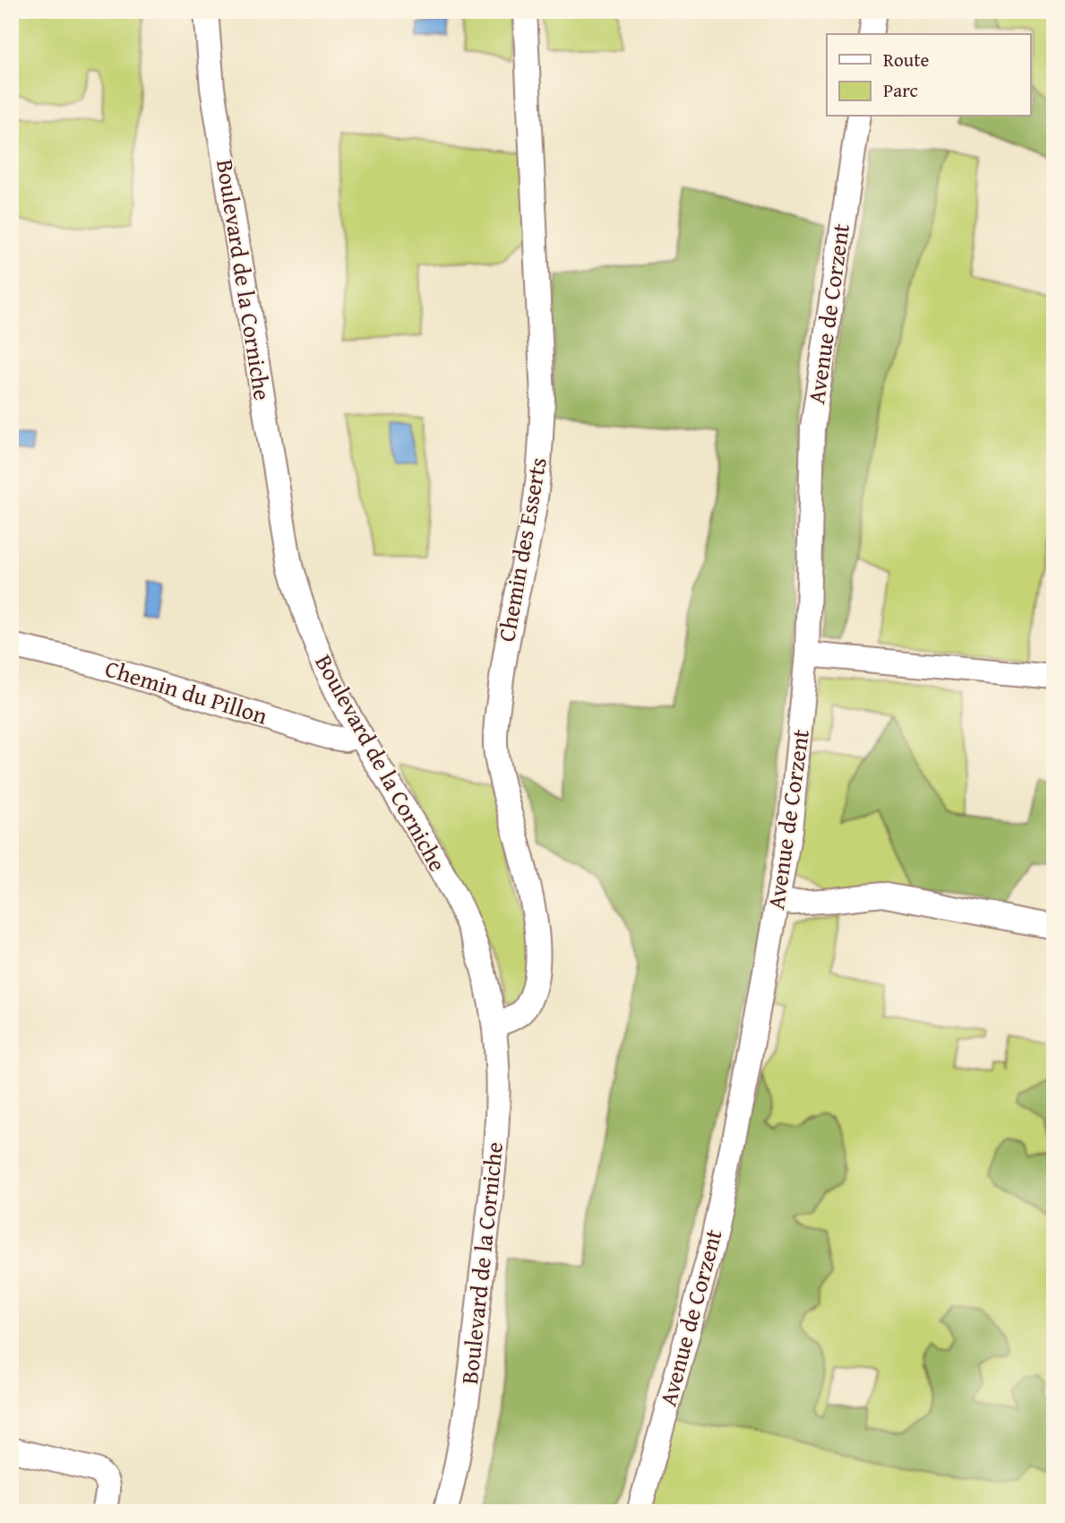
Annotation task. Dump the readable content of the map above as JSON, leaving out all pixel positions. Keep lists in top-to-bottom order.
{
  "streets": {
    "street": [
      "Boulevard de la Corniche",
      "Avenue de Corzent",
      "Chemin des Esserts",
      "Chemin du Pillon"
    ]
  },
  "crossings": [
    ["Boulevard de la Corniche", "Chemin des Esserts"],
    ["Boulevard de la Corniche", "Chemin du Pillon"]
  ],
  "legend": ["Route", "Parc"]
}
